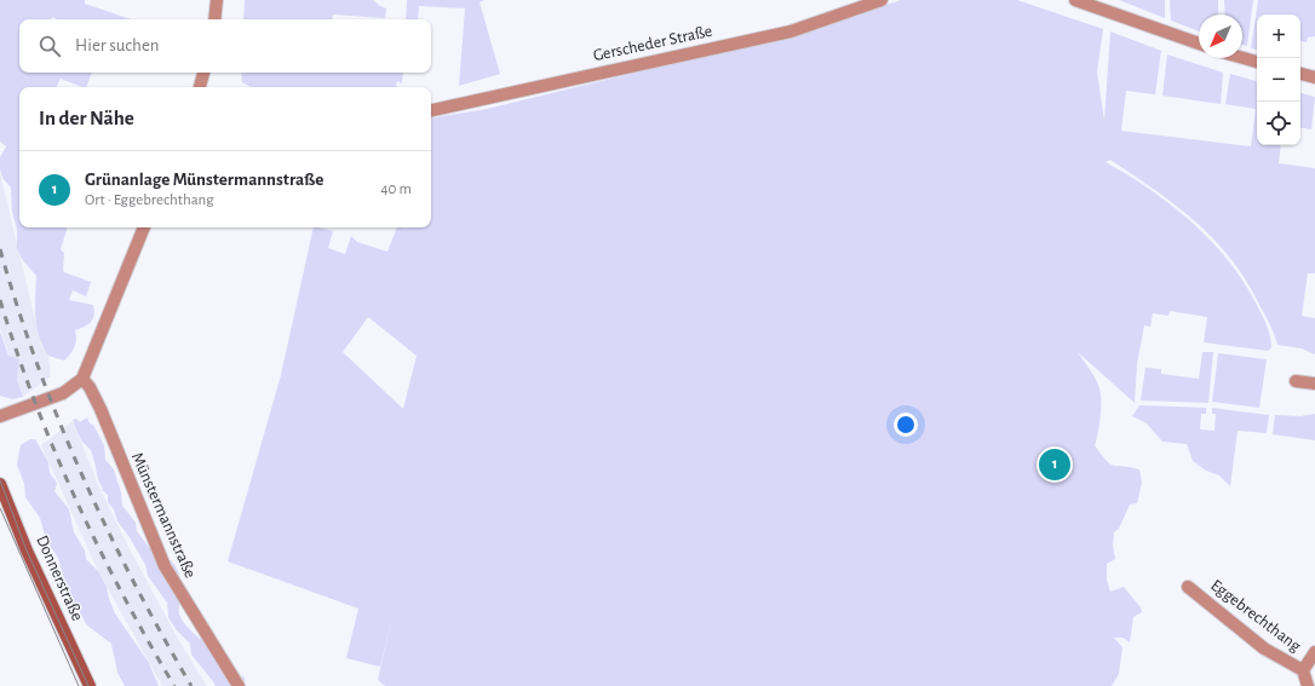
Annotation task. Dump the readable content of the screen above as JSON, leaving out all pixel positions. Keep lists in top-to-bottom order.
{
  "streets": {
    "main road": ["Donnerstraße"],
    "street": ["Gerscheder Straße", "Münstermannstraße", "Eggebrechthang"]
  },
  "north": "bottom left",
  "page": {
    "map_buttons": ["+", "−"],
    "search": "Hier suchen",
    "heading": "In der Nähe",
    "list": [
      {
        "mark": "1",
        "name": "Grünanlage Münstermannstraße",
        "note": "Ort · Eggebrechthang",
        "value": "40 m"
      }
    ],
    "pins": "1"
  }
}
